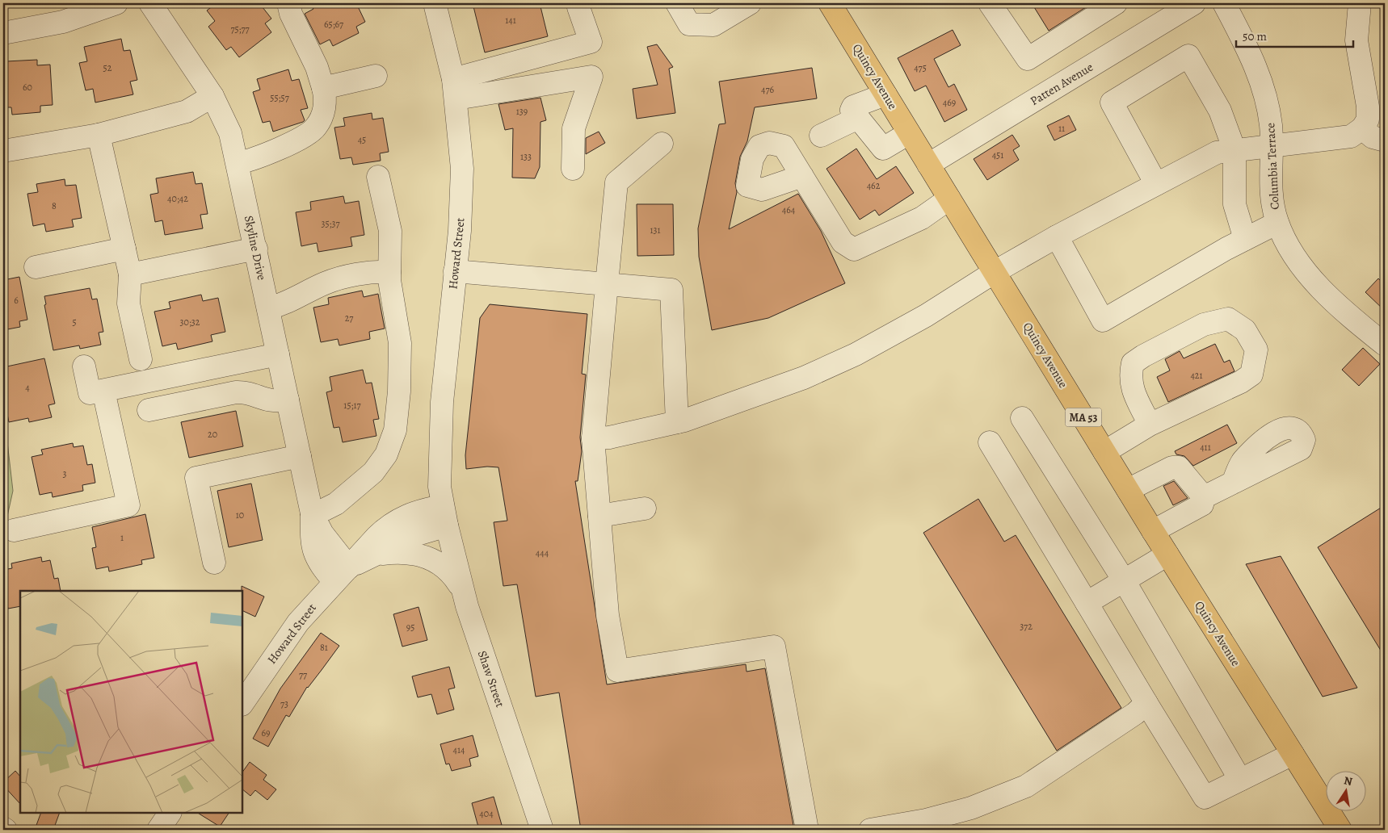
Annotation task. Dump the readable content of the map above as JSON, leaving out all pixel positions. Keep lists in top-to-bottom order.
{
  "streets": {
    "main road": ["Quincy Avenue", "MA 53"],
    "street": [
      "Patten Avenue",
      "Columbia Terrace",
      "Skyline Drive",
      "Howard Street",
      "Shaw Street"
    ]
  },
  "crossings": [
    ["Quincy Avenue", "Patten Avenue"],
    ["Skyline Drive", "Howard Street"],
    ["Howard Street", "Shaw Street"]
  ],
  "house_numbers": [
    "141",
    "65;67",
    "75;77",
    "52",
    "475",
    "60",
    "476",
    "55;57",
    "469",
    "139",
    "11",
    "45",
    "451",
    "133",
    "462",
    "40;42",
    "8",
    "464",
    "35;37",
    "131",
    "6",
    "27",
    "5",
    "30;32",
    "421",
    "4",
    "15;17",
    "20",
    "411",
    "3",
    "10",
    "1",
    "444",
    "372",
    "95",
    "81",
    "77",
    "73",
    "69",
    "414",
    "404"
  ],
  "scale_bar": "50 m",
  "north": "top"
}
